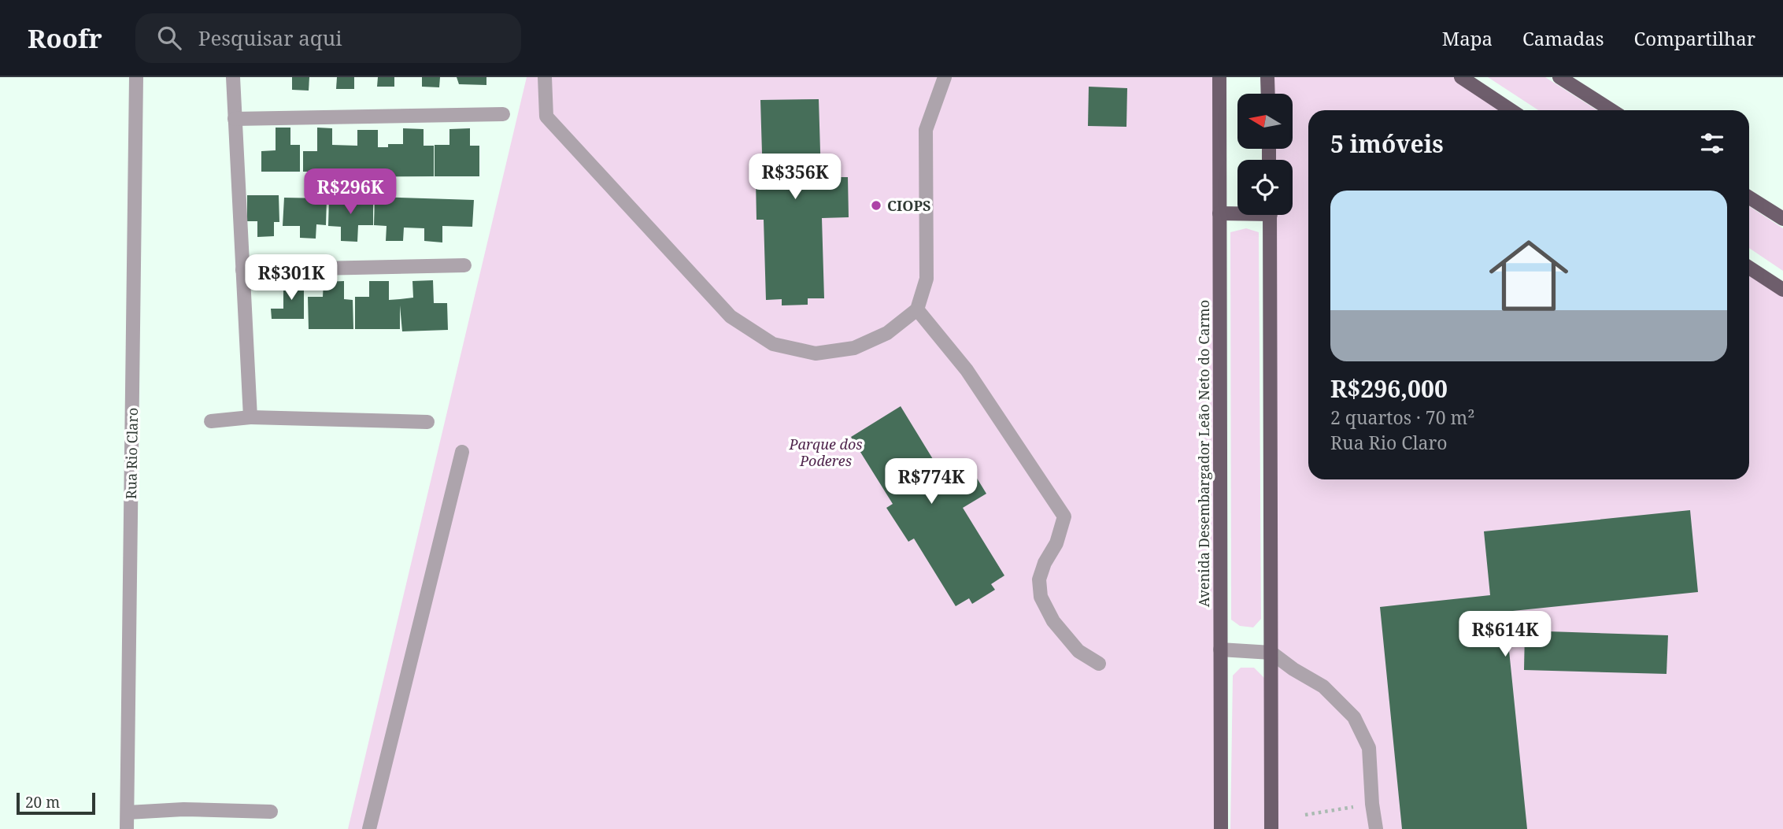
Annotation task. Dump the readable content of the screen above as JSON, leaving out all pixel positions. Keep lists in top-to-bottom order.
{
  "streets": {
    "main road": ["Avenida Desembargador Leão Neto do Carmo"],
    "street": ["Rua Rio Claro"]
  },
  "parks": ["Parque dos Poderes"],
  "places": ["CIOPS"],
  "scale_bar": "20 m",
  "north": "left",
  "page": {
    "header": "Roofr",
    "search": "Pesquisar aqui",
    "nav": ["Mapa", "Camadas", "Compartilhar"],
    "heading": "5 imóveis",
    "price": [
      "R$356K",
      "R$296K",
      "R$301K",
      "R$774K",
      "R$614K"
    ],
    "list": [
      {
        "name": "R$296,000",
        "note": "2 quartos · 70 m² · Rua Rio Claro"
      }
    ],
    "scale": "20 m"
  }
}
